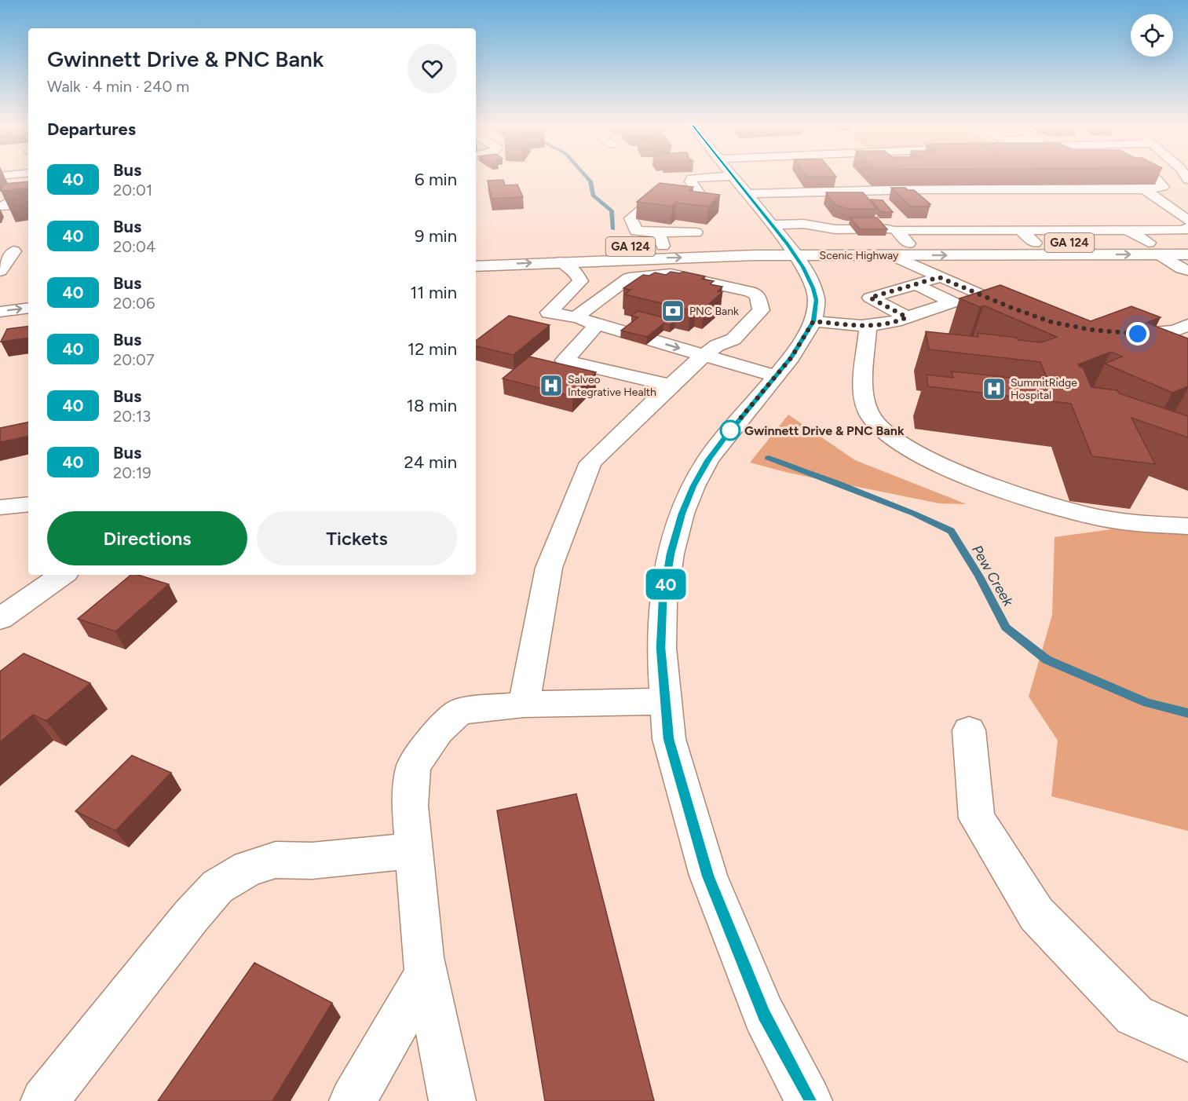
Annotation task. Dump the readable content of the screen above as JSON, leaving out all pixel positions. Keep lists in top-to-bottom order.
{
  "streets": {
    "main road": ["GA 124", "Scenic Highway"]
  },
  "water": ["Pew Creek"],
  "places": {
    "bank": ["PNC Bank"],
    "hospital": ["Salveo Integrative Health", "SummitRidge Hospital"],
    "other": ["Gwinnett Drive & PNC Bank"]
  },
  "lines": ["bus line 40"],
  "page": {
    "on_map": "40",
    "heading": [
      ["Gwinnett Drive & PNC Bank", "Walk · 4 min · 240 m"],
      "Departures"
    ],
    "list": [
      {
        "mark": "40",
        "name": "Bus",
        "note": "20:01",
        "value": "6 min"
      },
      {
        "mark": "40",
        "name": "Bus",
        "note": "20:04",
        "value": "9 min"
      },
      {
        "mark": "40",
        "name": "Bus",
        "note": "20:06",
        "value": "11 min"
      },
      {
        "mark": "40",
        "name": "Bus",
        "note": "20:07",
        "value": "12 min"
      },
      {
        "mark": "40",
        "name": "Bus",
        "note": "20:13",
        "value": "18 min"
      },
      {
        "mark": "40",
        "name": "Bus",
        "note": "20:19",
        "value": "24 min"
      }
    ],
    "buttons": ["Directions", "Tickets"]
  }
}
